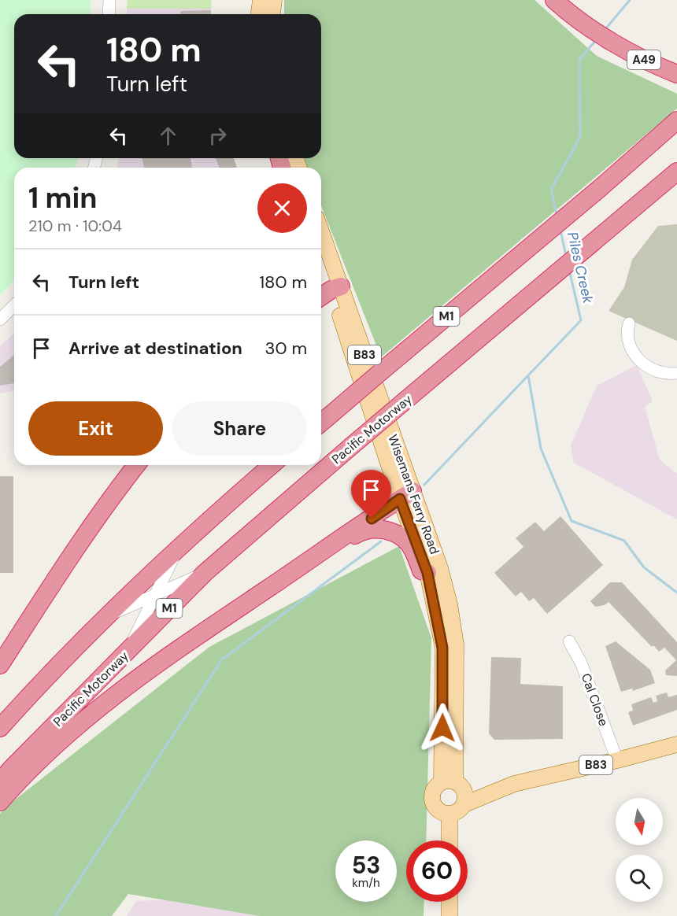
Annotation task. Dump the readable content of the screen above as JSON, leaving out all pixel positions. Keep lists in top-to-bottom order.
{
  "streets": {
    "highway": ["A49", "M1", "Pacific Motorway"],
    "main road": ["B83", "Wisemans Ferry Road"],
    "street": ["Cal Close"]
  },
  "crossings": [
    ["B83", "Wisemans Ferry Road"],
    ["B83", "Cal Close"]
  ],
  "water": ["Piles Creek"],
  "north": "bottom",
  "page": {
    "turn": ["180 m", "Turn left"],
    "heading": ["1 min", "210 m · 10:04"],
    "list": [
      {
        "name": "Turn left",
        "value": "180 m"
      },
      {
        "name": "Arrive at destination",
        "value": "30 m"
      }
    ],
    "buttons": ["Exit", "Share"],
    "speed": "53 km/h",
    "limit": "60"
  }
}
